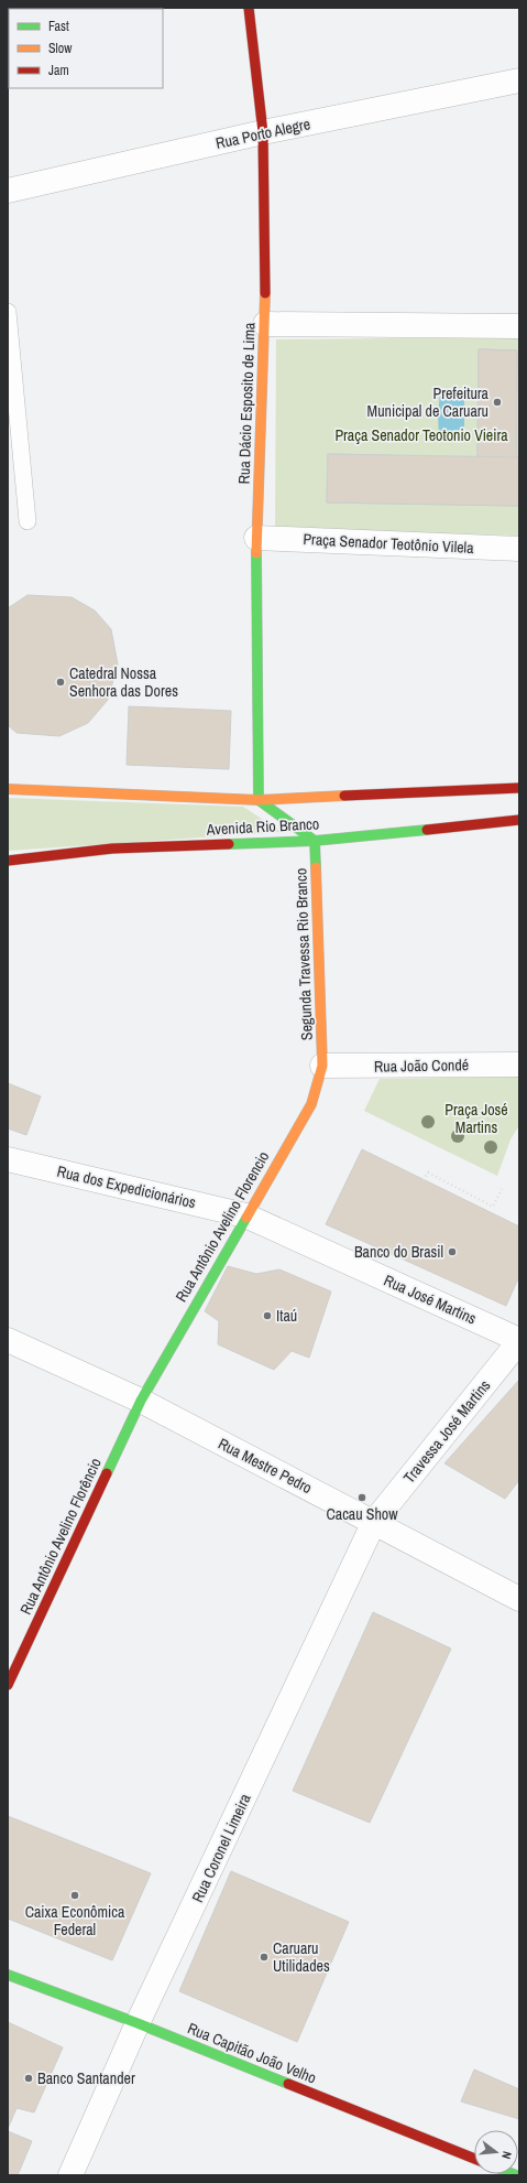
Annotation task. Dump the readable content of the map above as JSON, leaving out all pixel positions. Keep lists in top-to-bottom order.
{
  "streets": {
    "street": [
      "Rua Porto Alegre",
      "Rua Dácio Esposito de Lima",
      "Praça Senador Teotônio Vilela",
      "Avenida Rio Branco",
      "Segunda Travessa Rio Branco",
      "Rua João Condé",
      "Rua dos Expedicionários",
      "Rua Antônio Avelino Florencio",
      "Rua José Martins",
      "Travessa José Martins",
      "Rua Mestre Pedro",
      "Rua Antônio Avelino Florêncio",
      "Rua Coronel Limeira",
      "Rua Capitão João Velho"
    ]
  },
  "crossings": [
    ["Rua Porto Alegre", "Rua Dácio Esposito de Lima"],
    ["Rua Dácio Esposito de Lima", "Praça Senador Teotônio Vilela"],
    ["Rua Dácio Esposito de Lima", "Avenida Rio Branco"],
    ["Avenida Rio Branco", "Segunda Travessa Rio Branco"],
    ["Segunda Travessa Rio Branco", "Rua João Condé"],
    ["Segunda Travessa Rio Branco", "Rua Antônio Avelino Florencio"],
    ["Rua João Condé", "Rua Antônio Avelino Florencio"],
    ["Rua dos Expedicionários", "Rua Antônio Avelino Florencio"],
    ["Rua dos Expedicionários", "Rua José Martins"],
    ["Rua Antônio Avelino Florencio", "Rua José Martins"],
    ["Rua Antônio Avelino Florencio", "Rua Mestre Pedro"],
    ["Rua Antônio Avelino Florencio", "Rua Antônio Avelino Florêncio"],
    ["Rua José Martins", "Travessa José Martins"],
    ["Travessa José Martins", "Rua Mestre Pedro"],
    ["Travessa José Martins", "Rua Coronel Limeira"],
    ["Rua Mestre Pedro", "Rua Antônio Avelino Florêncio"],
    ["Rua Mestre Pedro", "Rua Coronel Limeira"],
    ["Rua Coronel Limeira", "Rua Capitão João Velho"]
  ],
  "parks": ["Praça Senador Teotonio Vieira", "Praça José Martins"],
  "places": [
    "Prefeitura Municipal de Caruaru",
    "Catedral Nossa Senhora das Dores",
    "Banco do Brasil",
    "Itaú",
    "Cacau Show",
    "Caixa Econômica Federal",
    "Caruaru Utilidades",
    "Banco Santander"
  ],
  "legend": ["Fast", "Slow", "Jam"],
  "north": "right"
}
